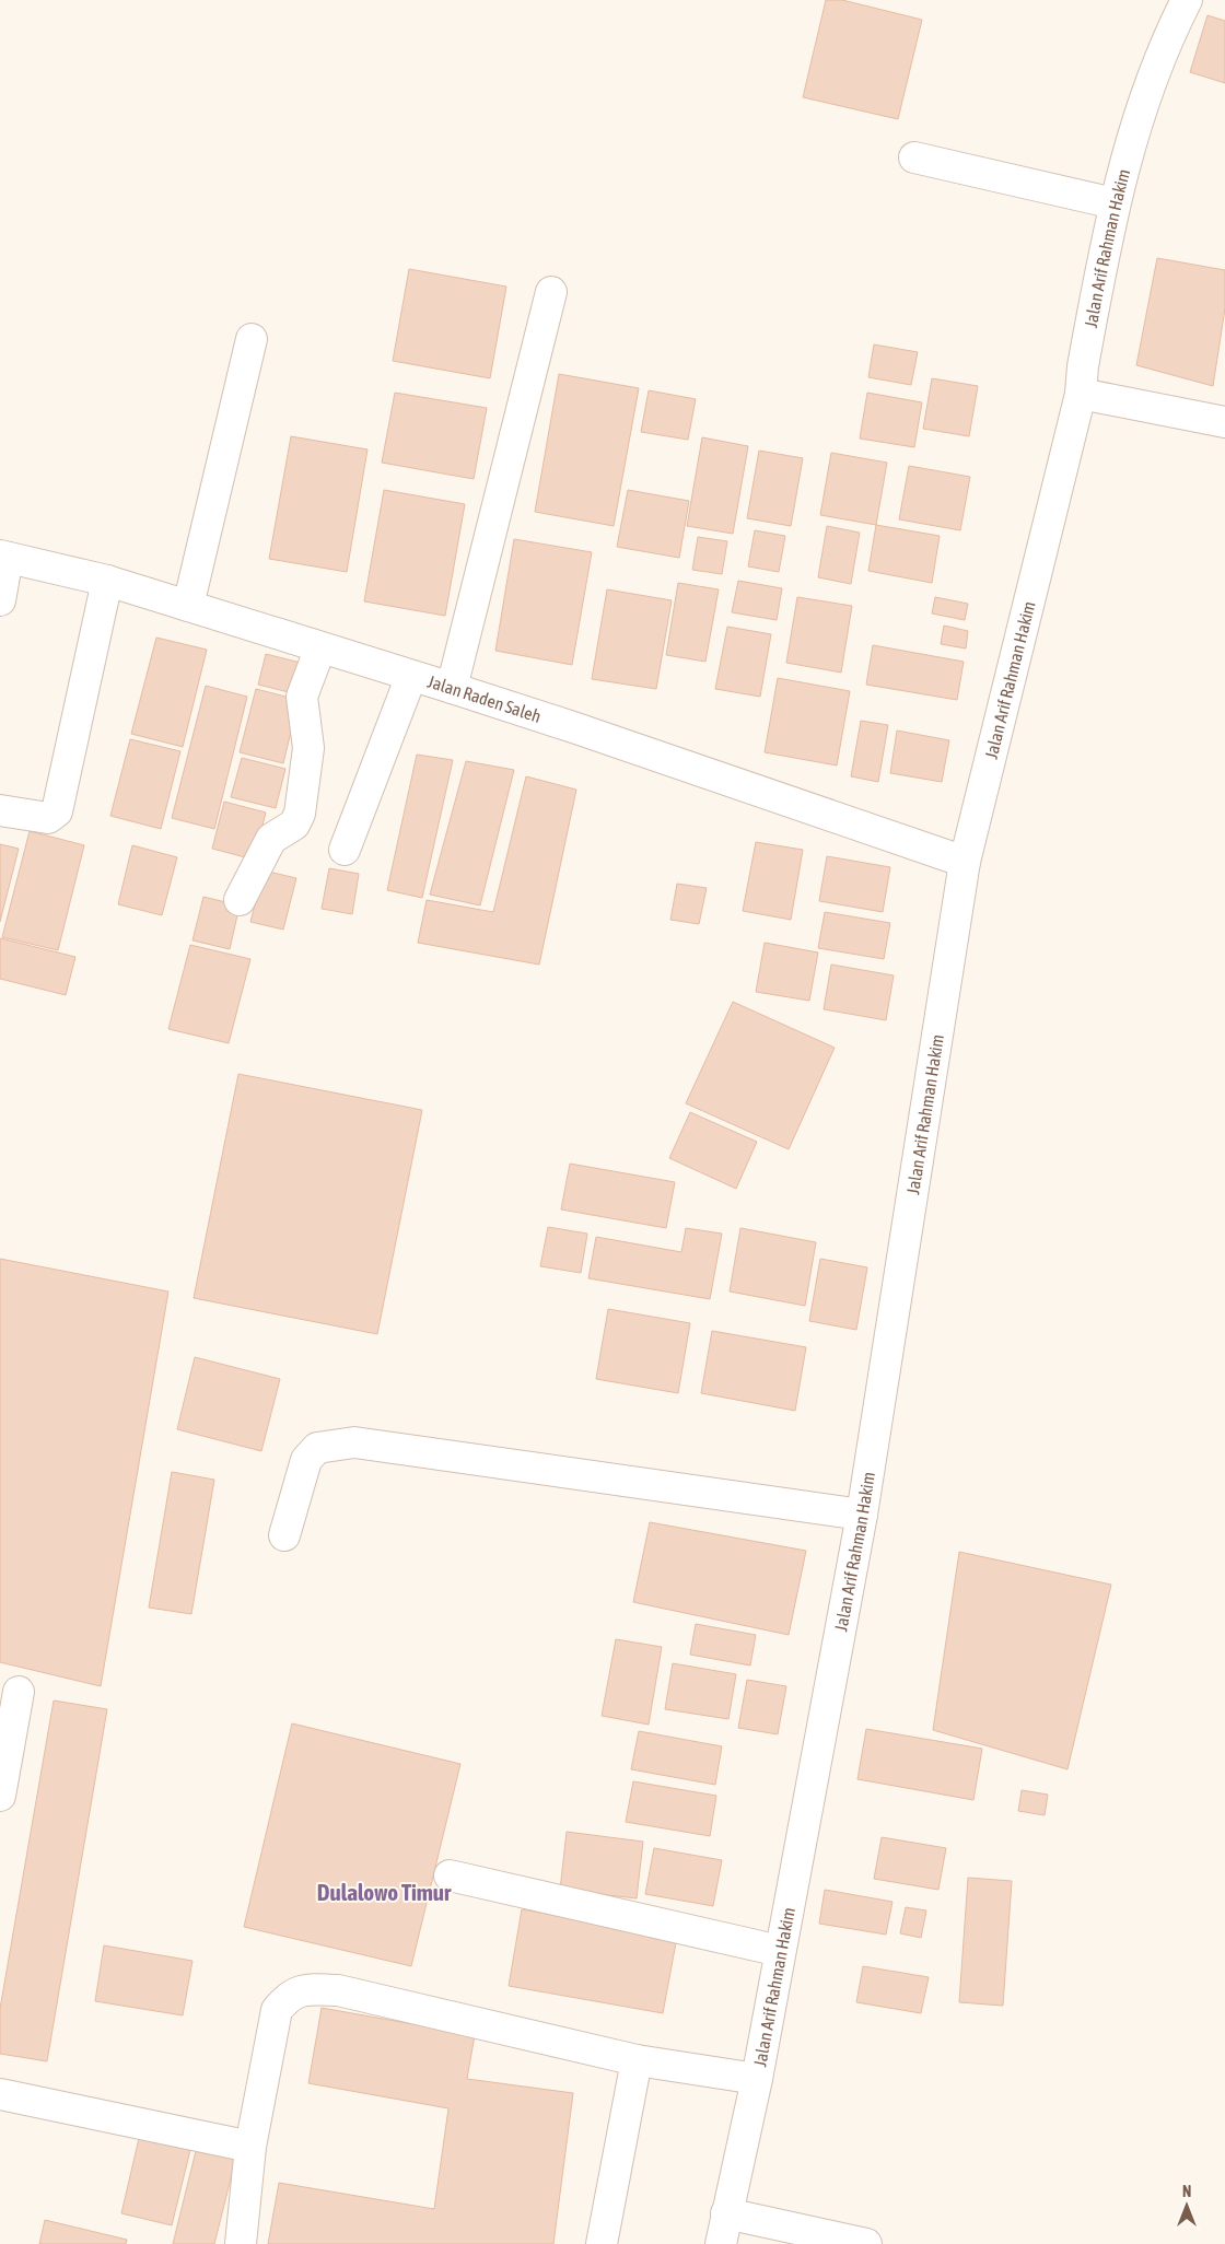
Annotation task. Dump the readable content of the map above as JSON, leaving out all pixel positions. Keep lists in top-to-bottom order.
{
  "streets": {
    "street": ["Jalan Arif Rahman Hakim", "Jalan Raden Saleh"]
  },
  "crossings": [
    ["Jalan Arif Rahman Hakim", "Jalan Raden Saleh"]
  ],
  "districts": ["Dulalowo Timur"],
  "north": "top"
}
